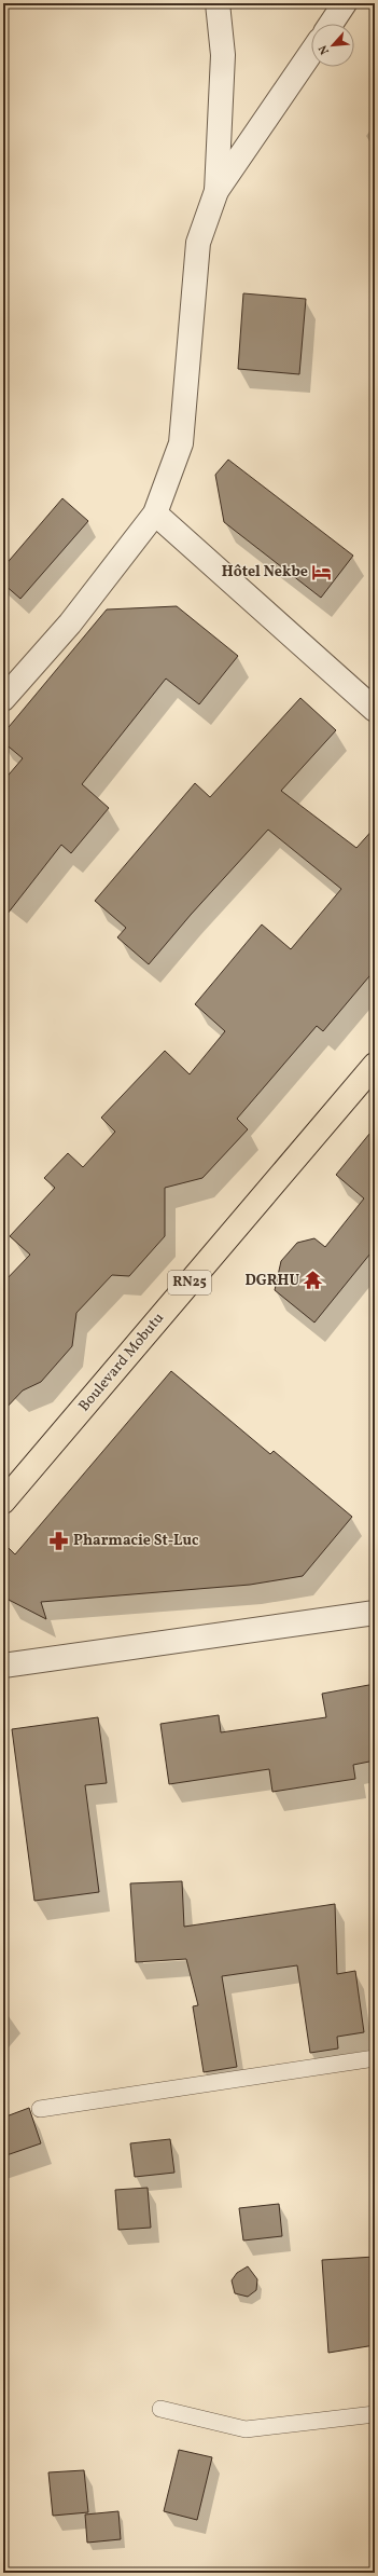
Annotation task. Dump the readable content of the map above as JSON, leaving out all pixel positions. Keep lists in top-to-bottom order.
{
  "streets": {
    "main road": ["RN25", "Boulevard Mobutu"]
  },
  "places": {
    "hotel": ["Hôtel Nekbe"],
    "temple": ["DGRHU"],
    "pharmacy": ["Pharmacie St-Luc"]
  },
  "north": "bottom left"
}
